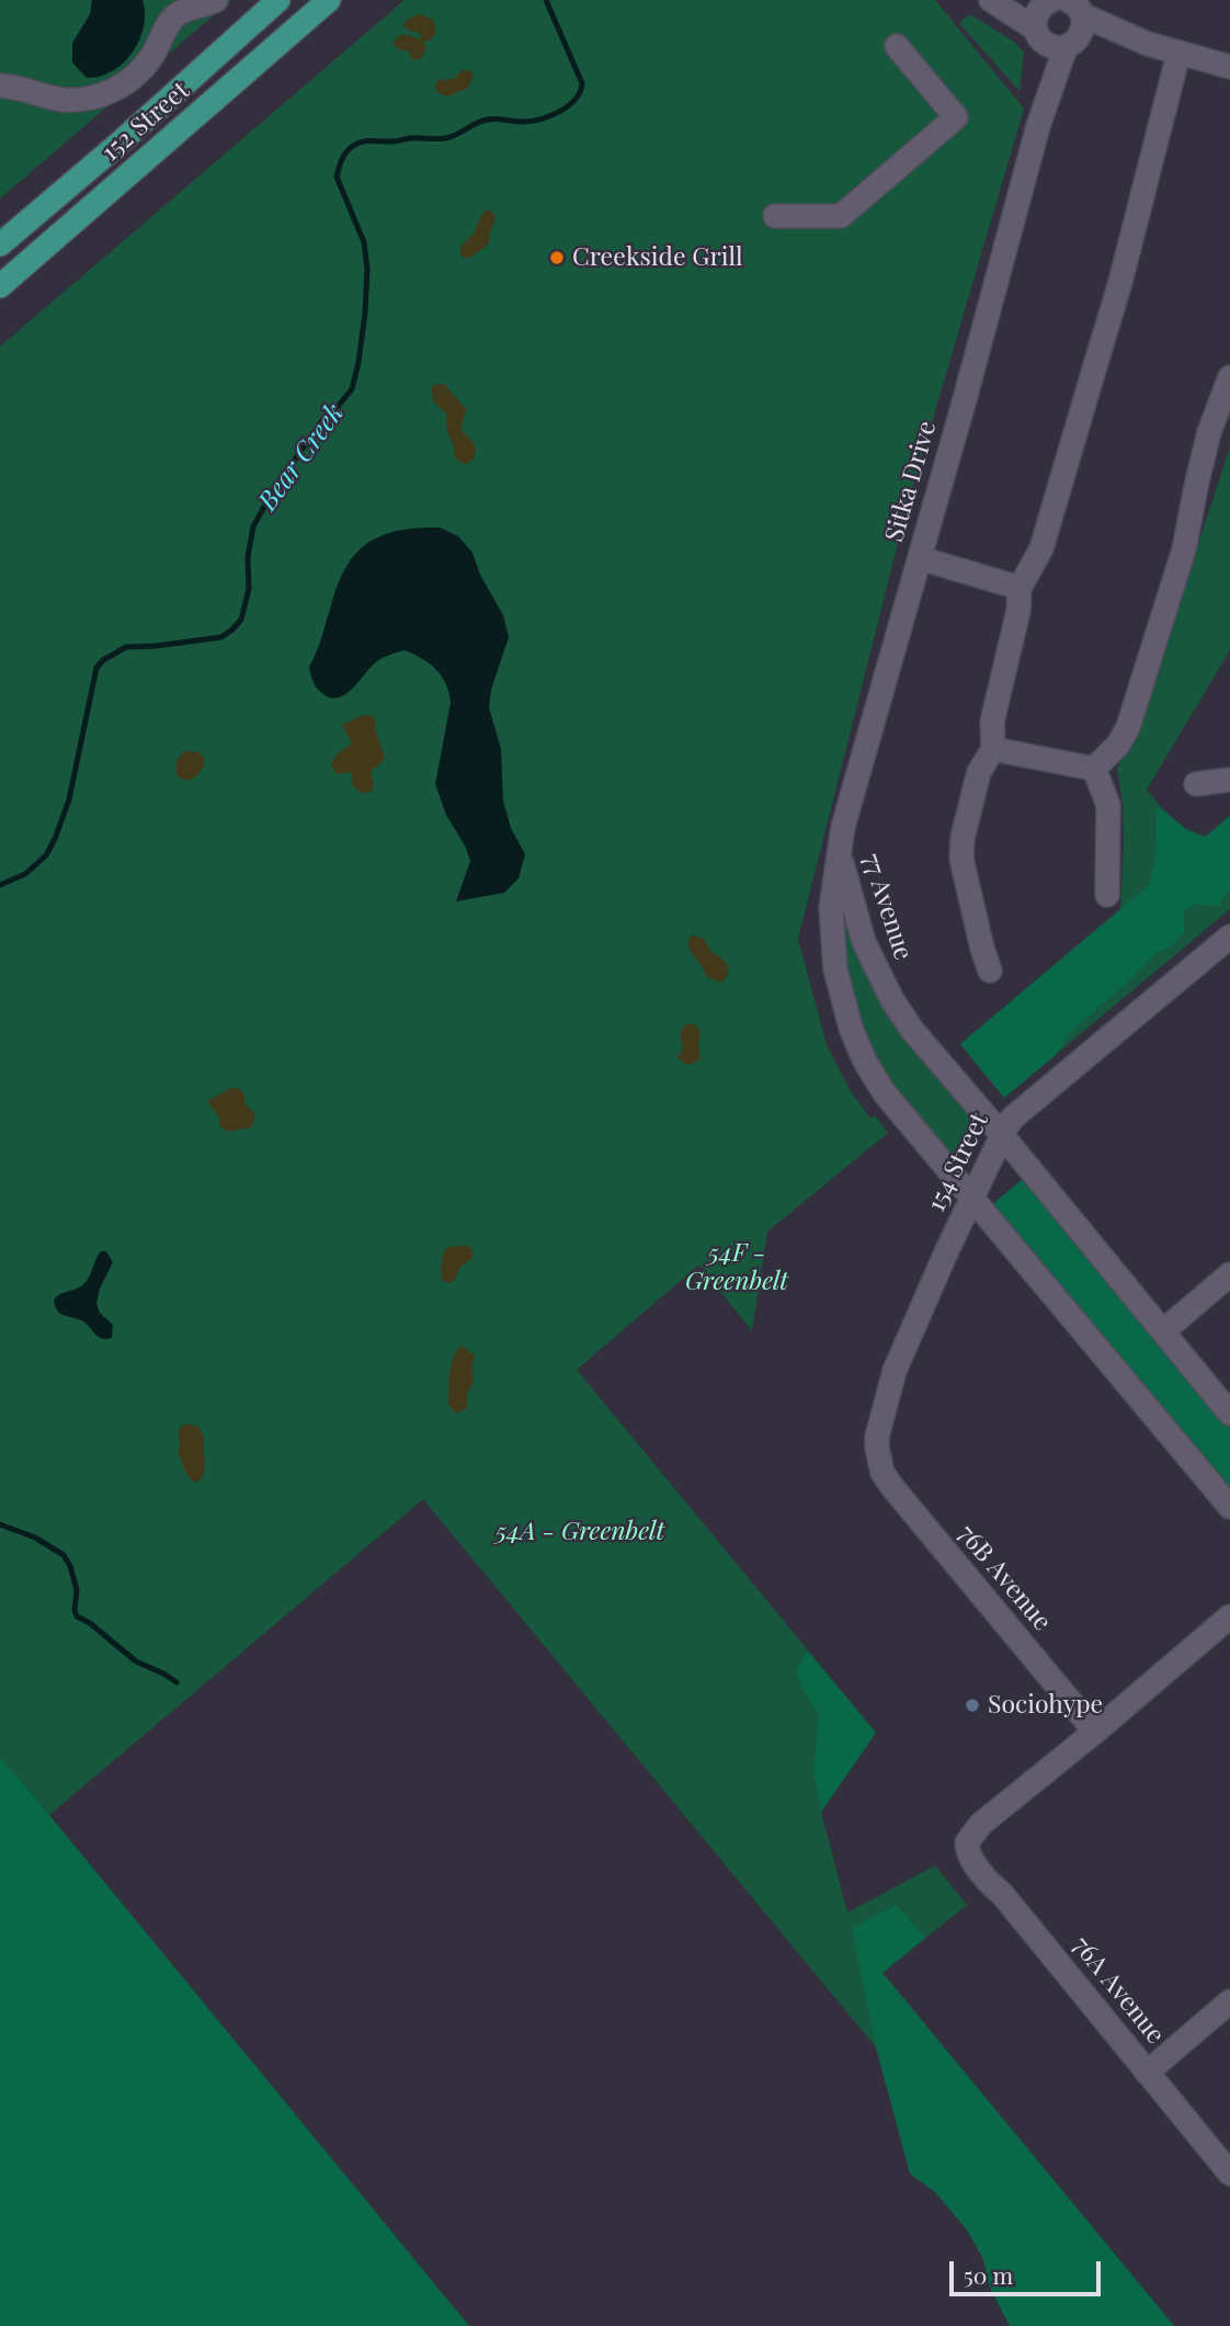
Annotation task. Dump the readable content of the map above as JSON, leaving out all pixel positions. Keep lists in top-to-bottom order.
{
  "streets": {
    "main road": ["152 Street"],
    "street": [
      "Sitka Drive",
      "77 Avenue",
      "154 Street",
      "76B Avenue",
      "76A Avenue"
    ]
  },
  "crossings": [
    ["Sitka Drive", "77 Avenue"],
    ["77 Avenue", "154 Street"],
    ["154 Street", "76B Avenue"],
    ["76B Avenue", "76A Avenue"]
  ],
  "water": ["Bear Creek"],
  "parks": ["54F - Greenbelt", "54A - Greenbelt"],
  "places": ["Creekside Grill", "Sociohype"],
  "scale_bar": "50 m"
}
